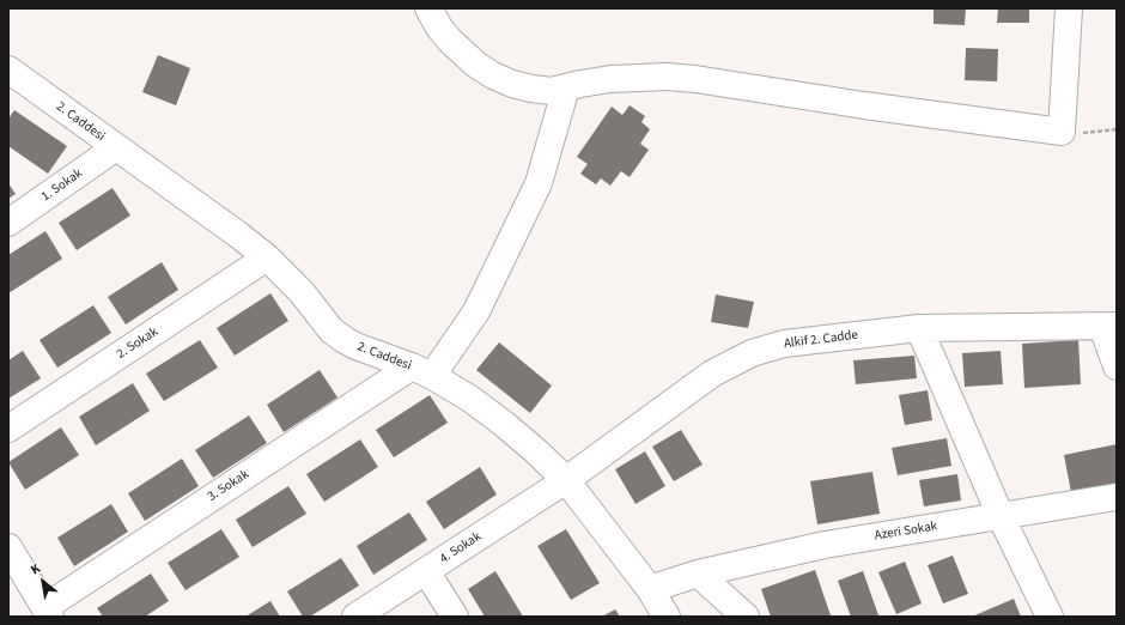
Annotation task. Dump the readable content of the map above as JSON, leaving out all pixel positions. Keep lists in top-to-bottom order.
{
  "streets": {
    "street": [
      "2. Caddesi",
      "1. Sokak",
      "Alkif 2. Cadde",
      "2. Sokak",
      "3. Sokak",
      "Azeri Sokak",
      "4. Sokak"
    ]
  },
  "crossings": [
    ["2. Caddesi", "1. Sokak"],
    ["2. Caddesi", "Alkif 2. Cadde"],
    ["2. Caddesi", "2. Sokak"],
    ["2. Caddesi", "3. Sokak"],
    ["2. Caddesi", "Azeri Sokak"],
    ["2. Caddesi", "4. Sokak"],
    ["Alkif 2. Cadde", "4. Sokak"]
  ],
  "north": "top left"
}
